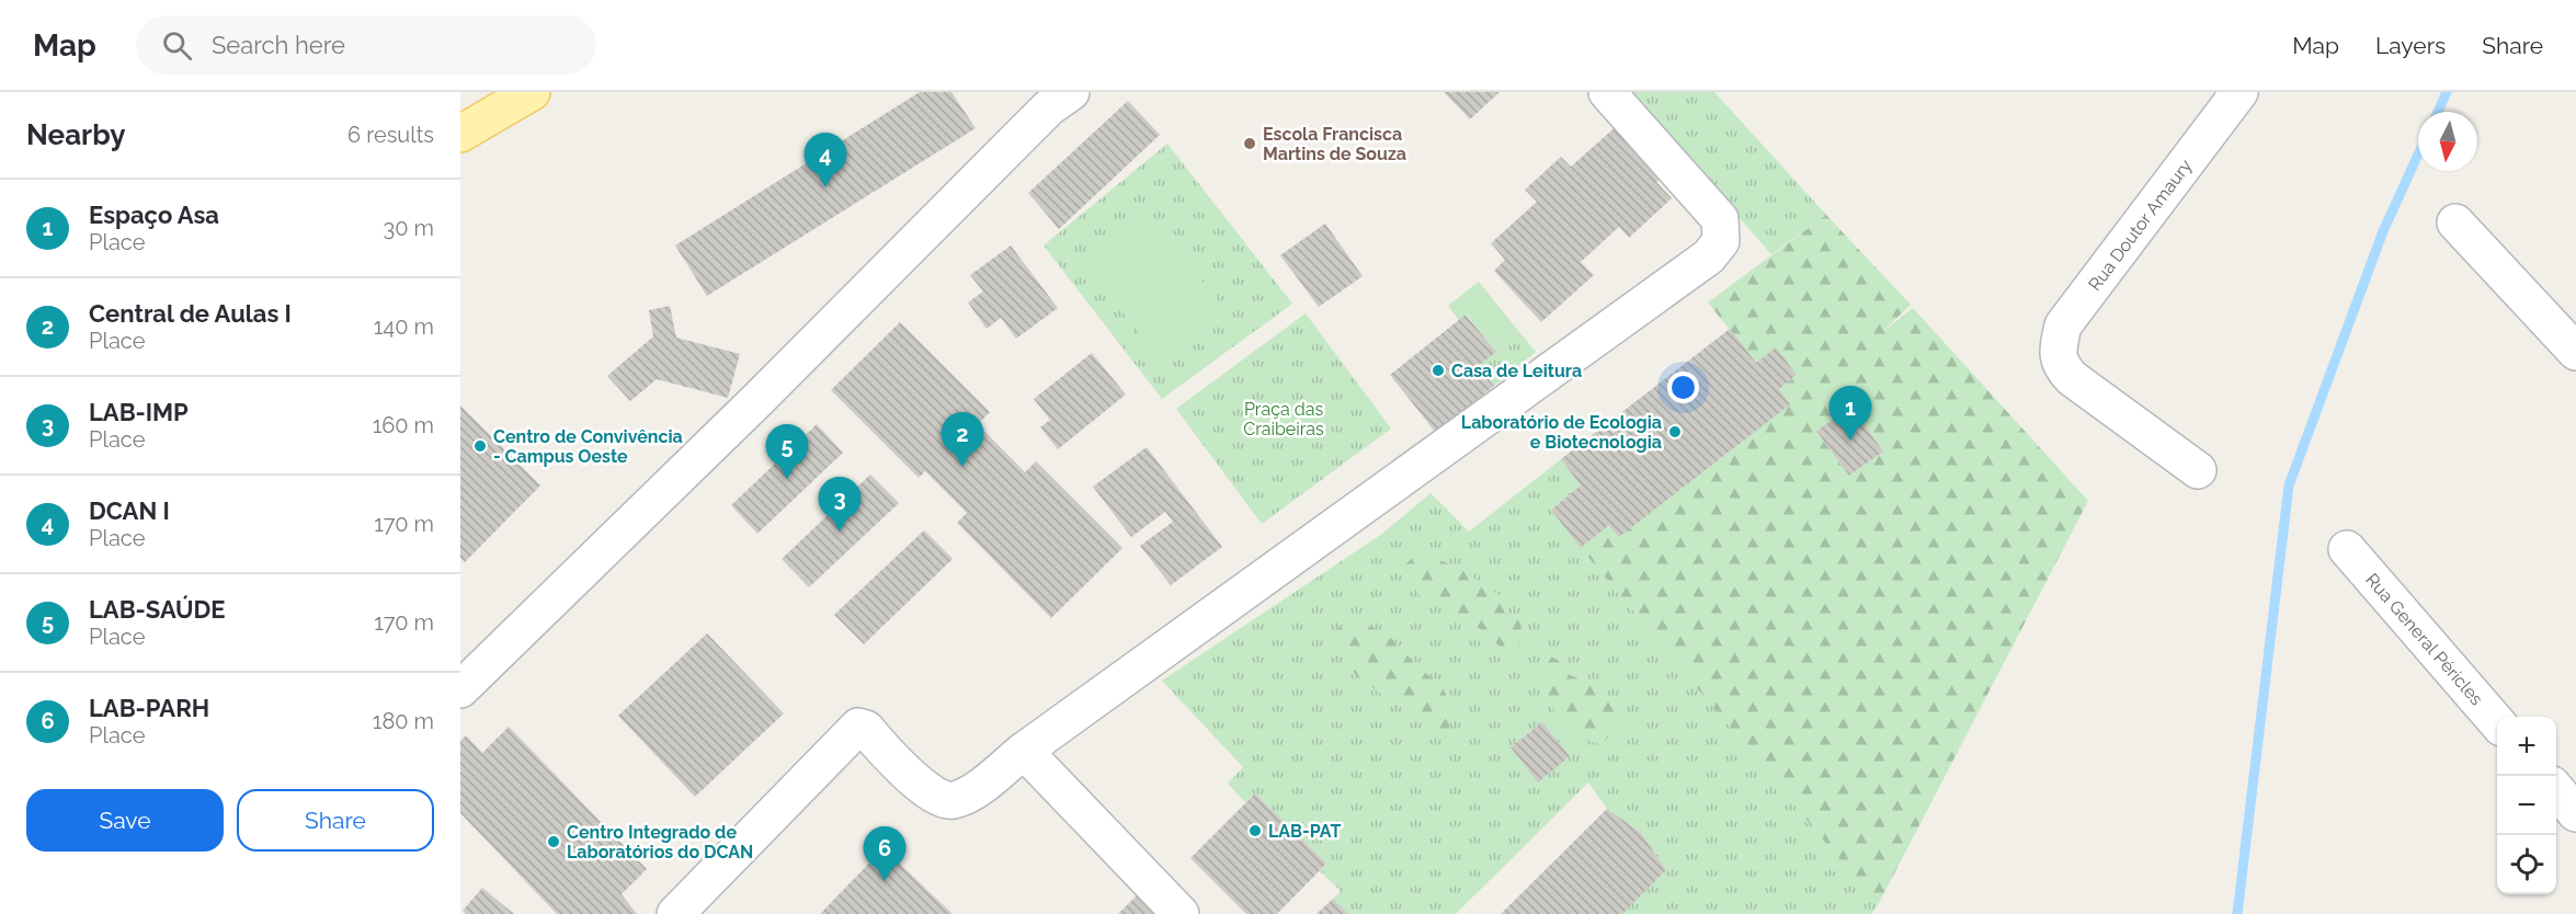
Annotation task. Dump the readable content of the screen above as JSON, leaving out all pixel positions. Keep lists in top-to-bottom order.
{
  "streets": {
    "street": ["Rua Doutor Amaury", "Rua General Péricles"]
  },
  "parks": ["Praça das Craibeiras"],
  "places": [
    "Escola Francisca Martins de Souza",
    "Casa de Leitura",
    "Laboratório de Ecologia e Biotecnologia",
    "Centro de Convivência - Campus Oeste",
    "LAB-PAT",
    "Centro Integrado de Laboratórios do DCAN"
  ],
  "north": "bottom",
  "page": {
    "header": "Map",
    "search": "Search here",
    "nav": ["Map", "Layers", "Share"],
    "heading": ["Nearby", "6 results"],
    "pins": [
      "4",
      "1",
      "2",
      "5",
      "3",
      "6"
    ],
    "list": [
      {
        "mark": "1",
        "name": "Espaço Asa",
        "note": "Place",
        "value": "30 m"
      },
      {
        "mark": "2",
        "name": "Central de Aulas I",
        "note": "Place",
        "value": "140 m"
      },
      {
        "mark": "3",
        "name": "LAB-IMP",
        "note": "Place",
        "value": "160 m"
      },
      {
        "mark": "4",
        "name": "DCAN I",
        "note": "Place",
        "value": "170 m"
      },
      {
        "mark": "5",
        "name": "LAB-SAÚDE",
        "note": "Place",
        "value": "170 m"
      },
      {
        "mark": "6",
        "name": "LAB-PARH",
        "note": "Place",
        "value": "180 m"
      }
    ],
    "map_buttons": ["+", "−"],
    "buttons": ["Save", "Share"]
  }
}
